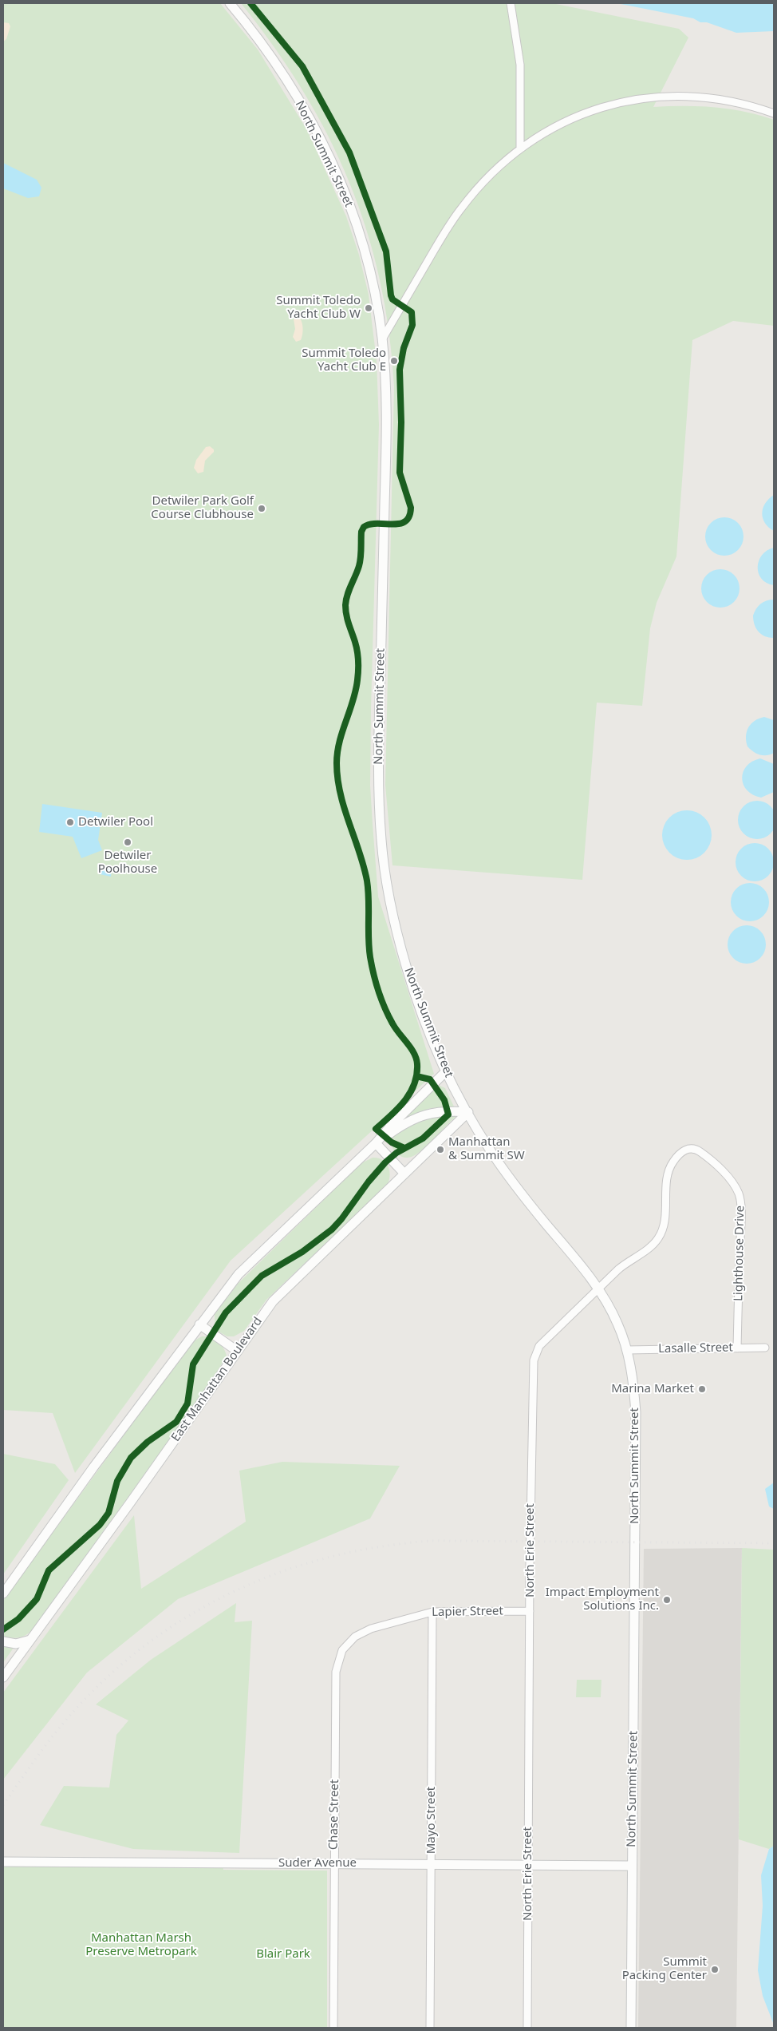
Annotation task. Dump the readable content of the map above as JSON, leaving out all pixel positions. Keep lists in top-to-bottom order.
{
  "streets": {
    "street": [
      "North Summit Street",
      "Lighthouse Drive",
      "Lasalle Street",
      "East Manhattan Boulevard",
      "North Erie Street",
      "Lapier Street",
      "Chase Street",
      "Mayo Street",
      "Suder Avenue"
    ]
  },
  "crossings": [
    ["North Summit Street", "Lasalle Street"],
    ["North Summit Street", "East Manhattan Boulevard"],
    ["North Summit Street", "North Erie Street"],
    ["North Summit Street", "Suder Avenue"],
    ["Lighthouse Drive", "Lasalle Street"],
    ["Lighthouse Drive", "North Erie Street"],
    ["North Erie Street", "Lapier Street"],
    ["North Erie Street", "Suder Avenue"],
    ["Lapier Street", "Chase Street"],
    ["Lapier Street", "Mayo Street"],
    ["Chase Street", "Suder Avenue"],
    ["Mayo Street", "Suder Avenue"]
  ],
  "parks": ["Manhattan Marsh Preserve Metropark", "Blair Park"],
  "places": [
    "Summit Toledo Yacht Club W",
    "Summit Toledo Yacht Club E",
    "Detwiler Park Golf Course Clubhouse",
    "Detwiler Pool",
    "Detwiler Poolhouse",
    "Manhattan & Summit SW",
    "Marina Market",
    "Impact Employment Solutions Inc.",
    "Summit Packing Center"
  ]
}
